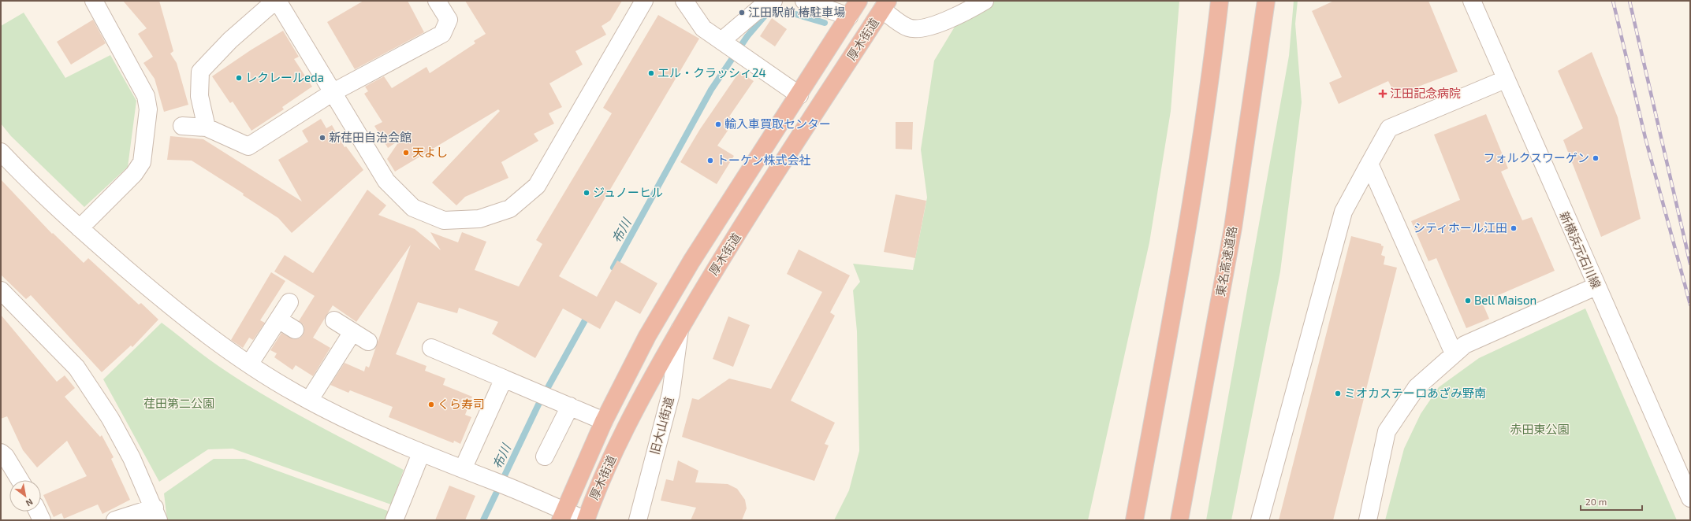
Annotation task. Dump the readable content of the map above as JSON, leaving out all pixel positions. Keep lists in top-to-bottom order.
{
  "streets": {
    "highway": ["厚木街道", "東名高速道路"],
    "street": ["新横浜元石川線", "旧大山街道"]
  },
  "crossings": [
    ["厚木街道", "旧大山街道"]
  ],
  "water": ["布川"],
  "parks": ["荏田第二公園", "赤田東公園"],
  "places": {
    "other": [
      "江田駅前 椿駐車場",
      "エル・クラッシィ24",
      "レクレールeda",
      "輸入車買取センター",
      "新荏田自治会館",
      "天よし",
      "フォルクスワーゲン",
      "トーケン株式会社",
      "ジュノーヒル",
      "シティホール江田",
      "Bell Maison",
      "ミオカステーロあざみ野南",
      "くら寿司"
    ],
    "health": ["江田記念病院"]
  },
  "scale_bar": "20 m",
  "north": "bottom right"
}
